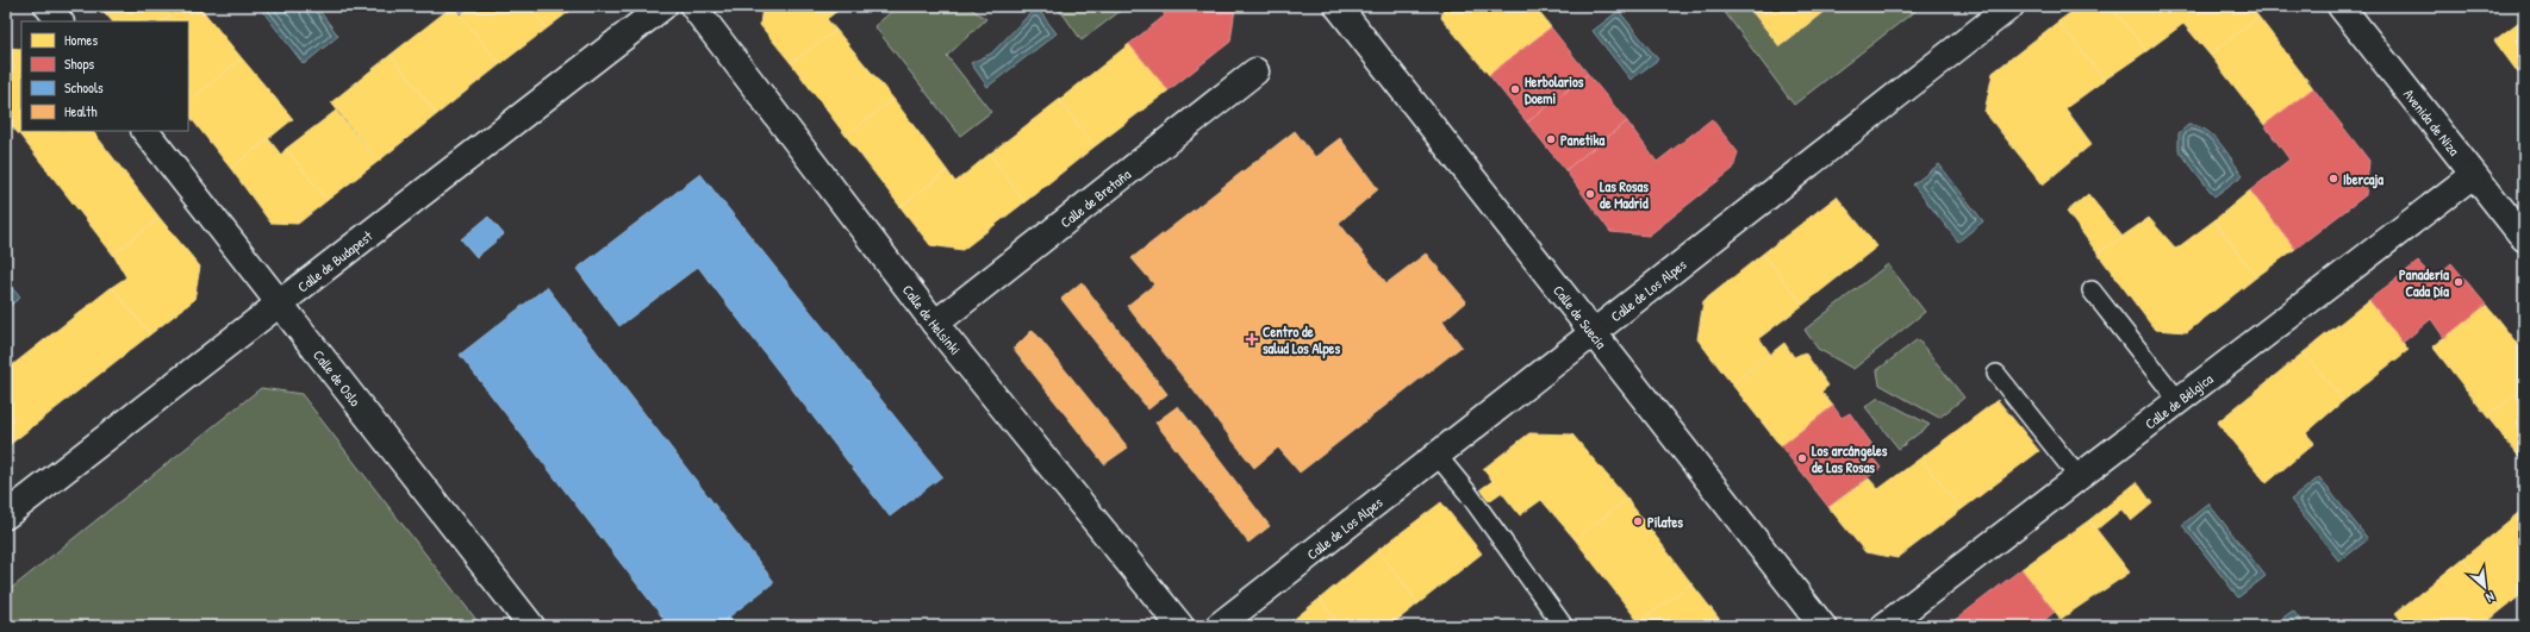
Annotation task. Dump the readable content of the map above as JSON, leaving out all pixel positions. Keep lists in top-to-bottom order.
{
  "streets": {
    "street": [
      "Avenida de Niza",
      "Calle de Bretaña",
      "Calle de Budapest",
      "Calle de Los Alpes",
      "Calle de Suecia",
      "Calle de Helsinki",
      "Calle de Oslo",
      "Calle de Bélgica"
    ]
  },
  "crossings": [
    ["Avenida de Niza", "Calle de Bélgica"],
    ["Calle de Bretaña", "Calle de Helsinki"],
    ["Calle de Budapest", "Calle de Oslo"],
    ["Calle de Los Alpes", "Calle de Suecia"]
  ],
  "places": {
    "other": [
      "Herbolarios Doemi",
      "Panetika",
      "Ibercaja",
      "Las Rosas de Madrid",
      "Panadería Cada Día",
      "Los arcángeles de Las Rosas",
      "Pilates"
    ],
    "health": ["Centro de salud Los Alpes"]
  },
  "legend": [
    "Homes",
    "Shops",
    "Schools",
    "Health"
  ],
  "north": "bottom right"
}
